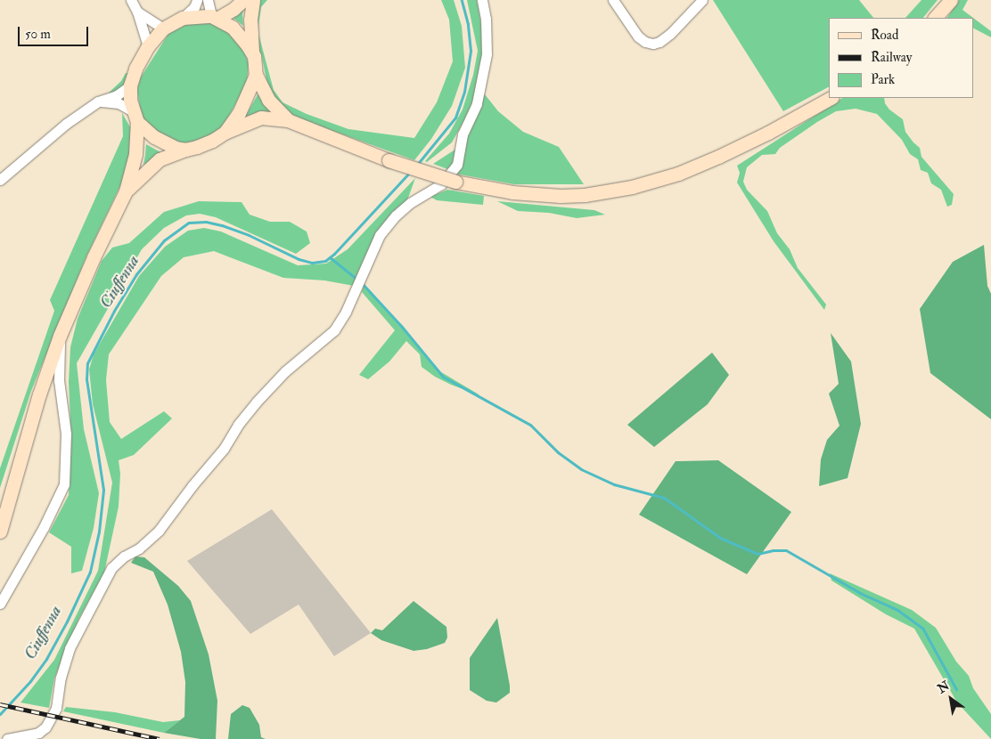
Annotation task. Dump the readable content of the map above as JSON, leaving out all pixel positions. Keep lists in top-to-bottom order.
{
  "water": ["Ciuffenna"],
  "legend": ["Road", "Railway", "Park"],
  "scale_bar": "50 m",
  "north": "top left"
}
